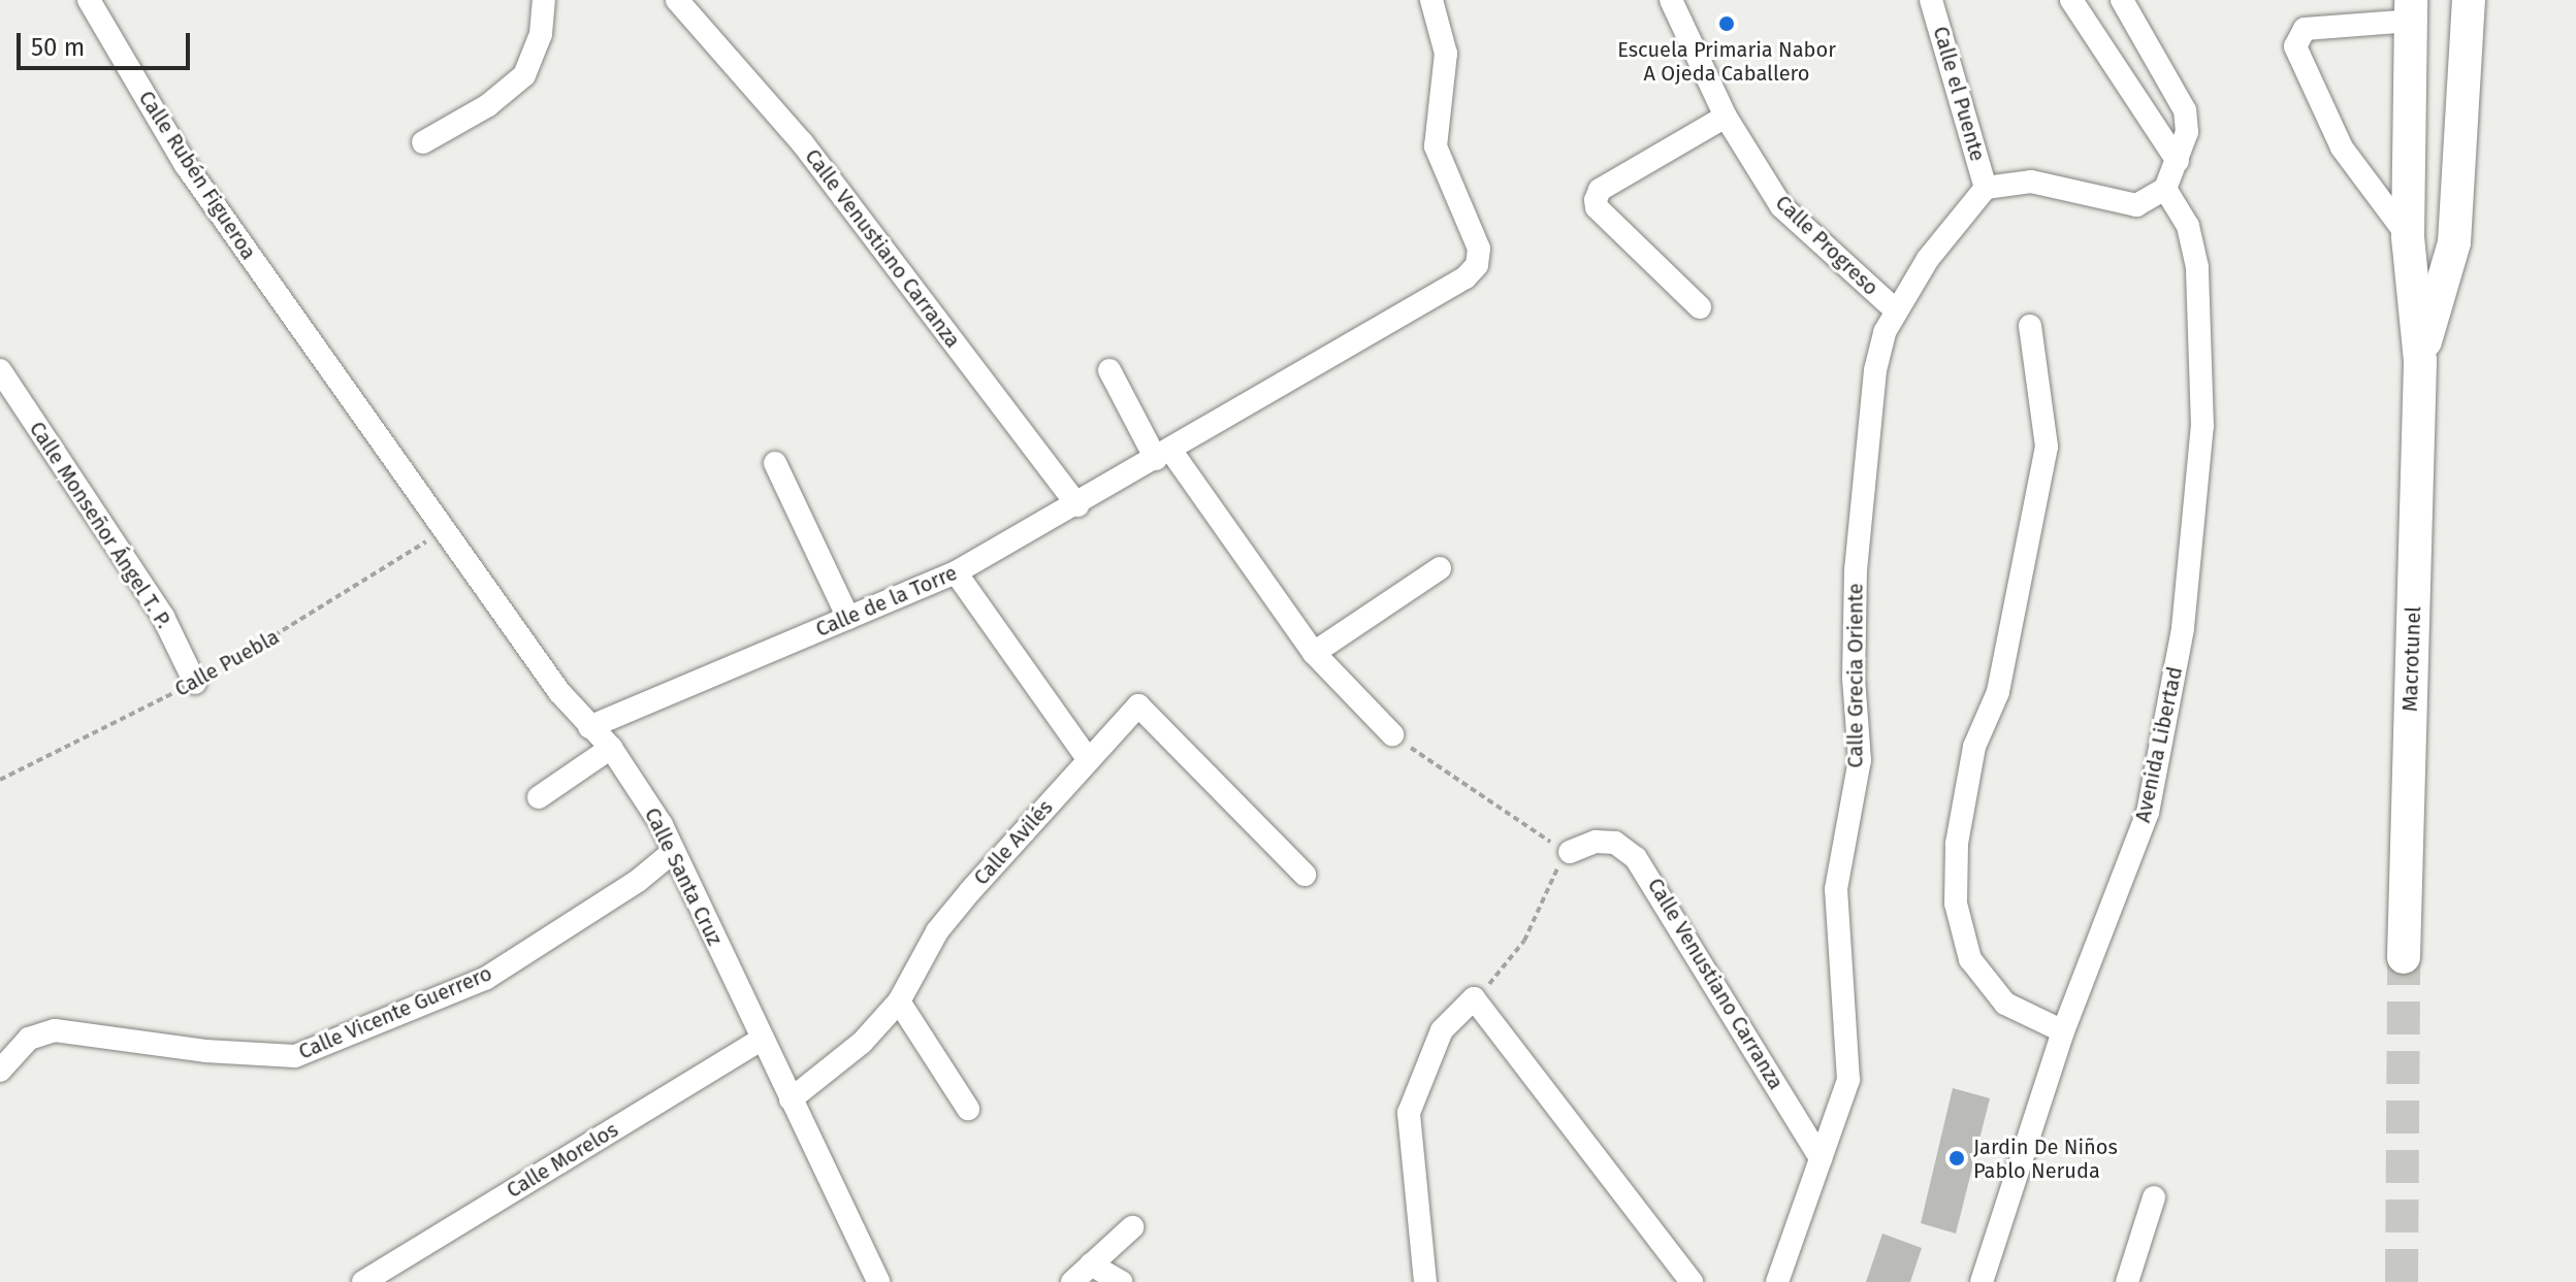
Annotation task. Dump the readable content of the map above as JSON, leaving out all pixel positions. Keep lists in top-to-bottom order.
{
  "streets": {
    "highway": ["Macrotunel"],
    "street": [
      "Calle el Puente",
      "Calle Rubén Figueroa",
      "Calle Progreso",
      "Calle Venustiano Carranza",
      "Calle Monseñor Ángel T. P.",
      "Calle de la Torre",
      "Calle Grecia Oriente",
      "Avenida Libertad",
      "Calle Avilés",
      "Calle Santa Cruz",
      "Calle Vicente Guerrero",
      "Calle Morelos"
    ],
    "path": ["Calle Puebla"]
  },
  "crossings": [
    ["Calle el Puente", "Calle Grecia Oriente"],
    ["Calle el Puente", "Avenida Libertad"],
    ["Calle Rubén Figueroa", "Calle Santa Cruz"],
    ["Calle Progreso", "Calle Grecia Oriente"],
    ["Calle Venustiano Carranza", "Calle de la Torre"],
    ["Calle Venustiano Carranza", "Calle Grecia Oriente"],
    ["Calle Monseñor Ángel T. P.", "Calle Puebla"],
    ["Calle de la Torre", "Calle Santa Cruz"],
    ["Calle Puebla", "Calle Santa Cruz"],
    ["Calle Avilés", "Calle Santa Cruz"],
    ["Calle Santa Cruz", "Calle Vicente Guerrero"],
    ["Calle Santa Cruz", "Calle Morelos"]
  ],
  "places": ["Escuela Primaria Nabor A Ojeda Caballero", "Jardin De Niños Pablo Neruda"],
  "scale_bar": "50 m"
}
